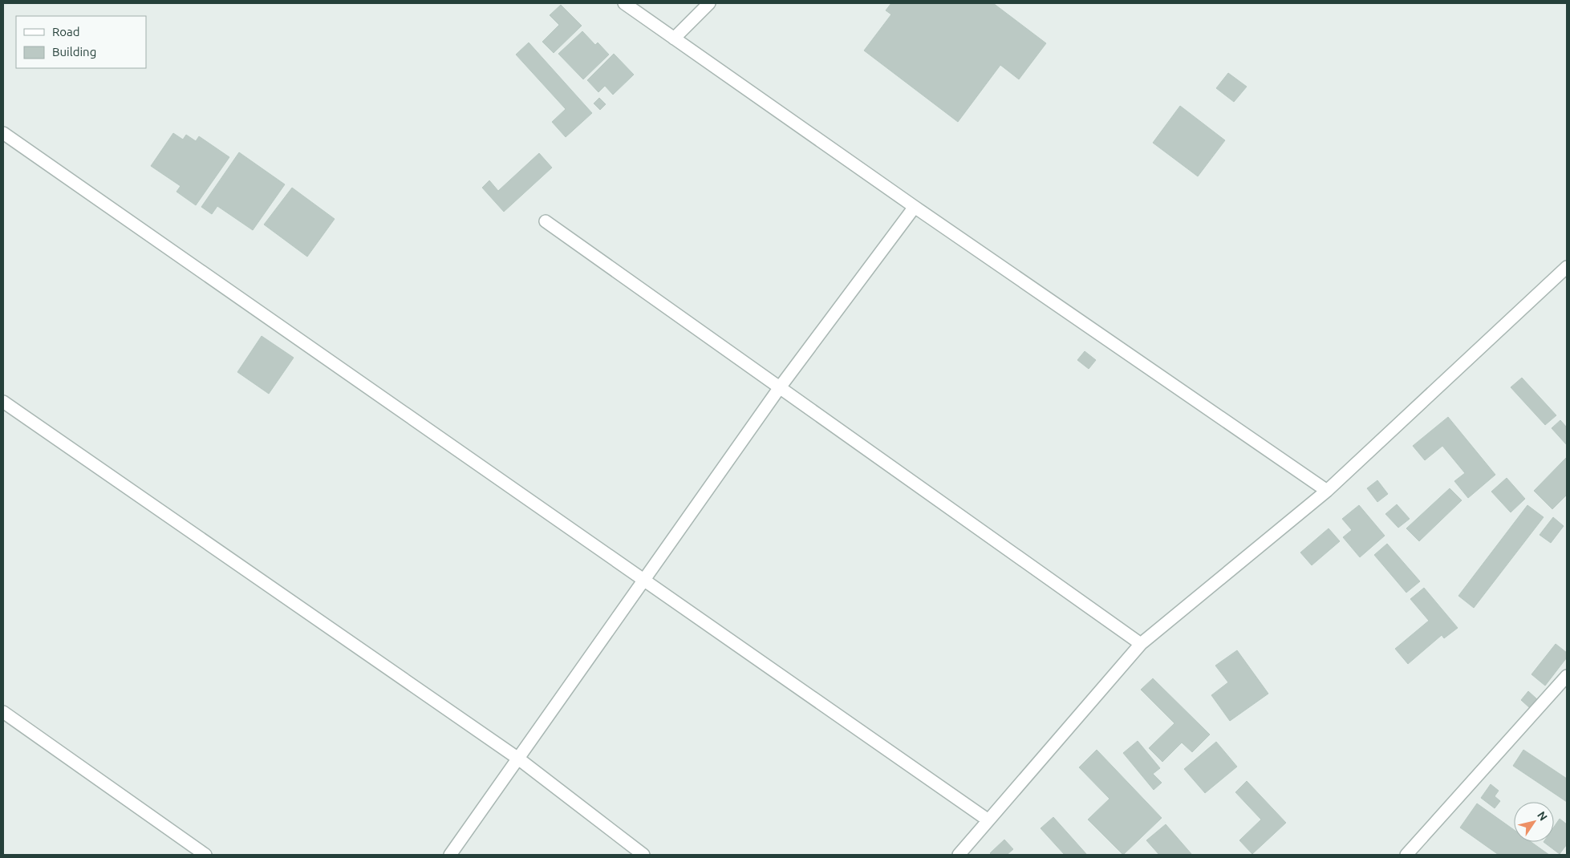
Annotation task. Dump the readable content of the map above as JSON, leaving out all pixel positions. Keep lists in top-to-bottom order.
{
  "legend": ["Road", "Building"],
  "north": "top right"
}
